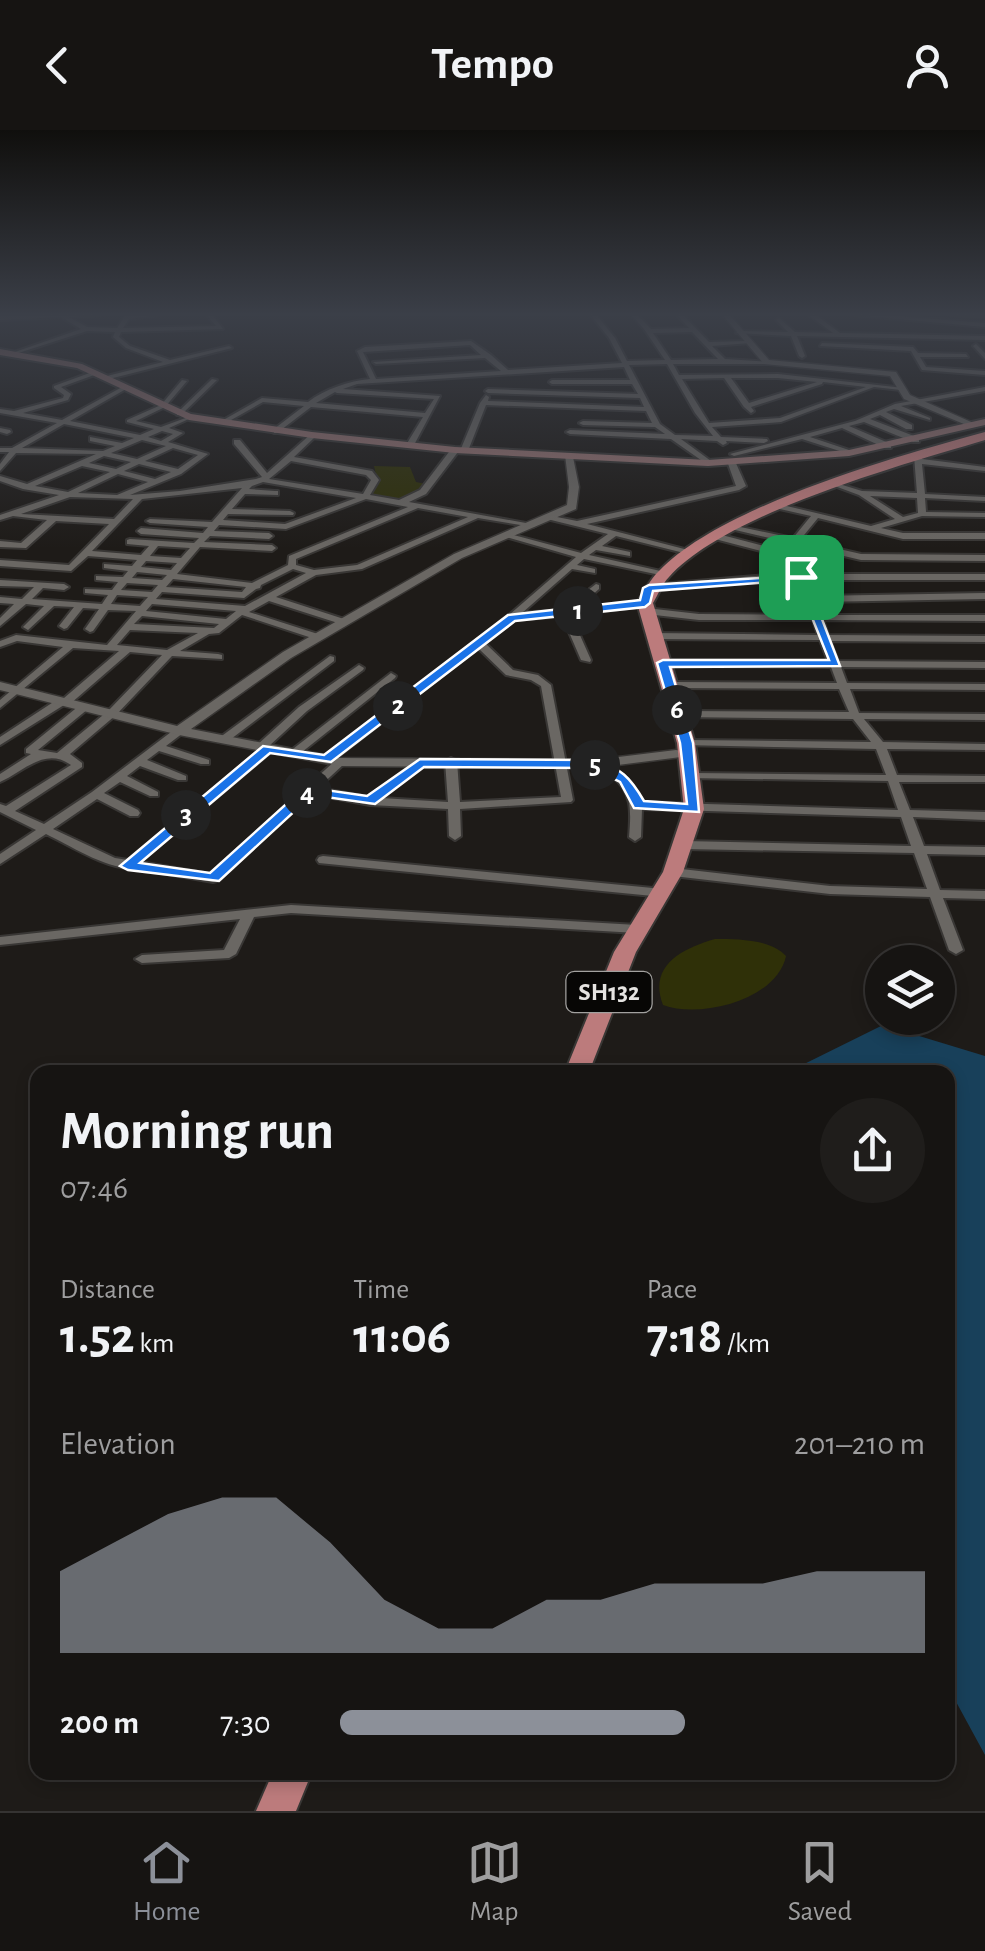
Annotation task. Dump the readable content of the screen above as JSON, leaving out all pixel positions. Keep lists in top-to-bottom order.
{
  "streets": {
    "main road": ["SH132"]
  },
  "page": {
    "header": "Tempo",
    "pins": [
      "1",
      "2",
      "6",
      "5",
      "4",
      "3"
    ],
    "heading": ["Morning run", "07:46"],
    "stats": [
      ["Distance", "1.52 km"],
      ["Time", "11:06"],
      ["Pace", "7:18 /km"]
    ],
    "chart": ["Elevation", "201–210 m"],
    "list": [
      {
        "name": "200 m",
        "note": "7:30"
      }
    ],
    "tabs": ["Home", "Map", "Saved"]
  }
}
